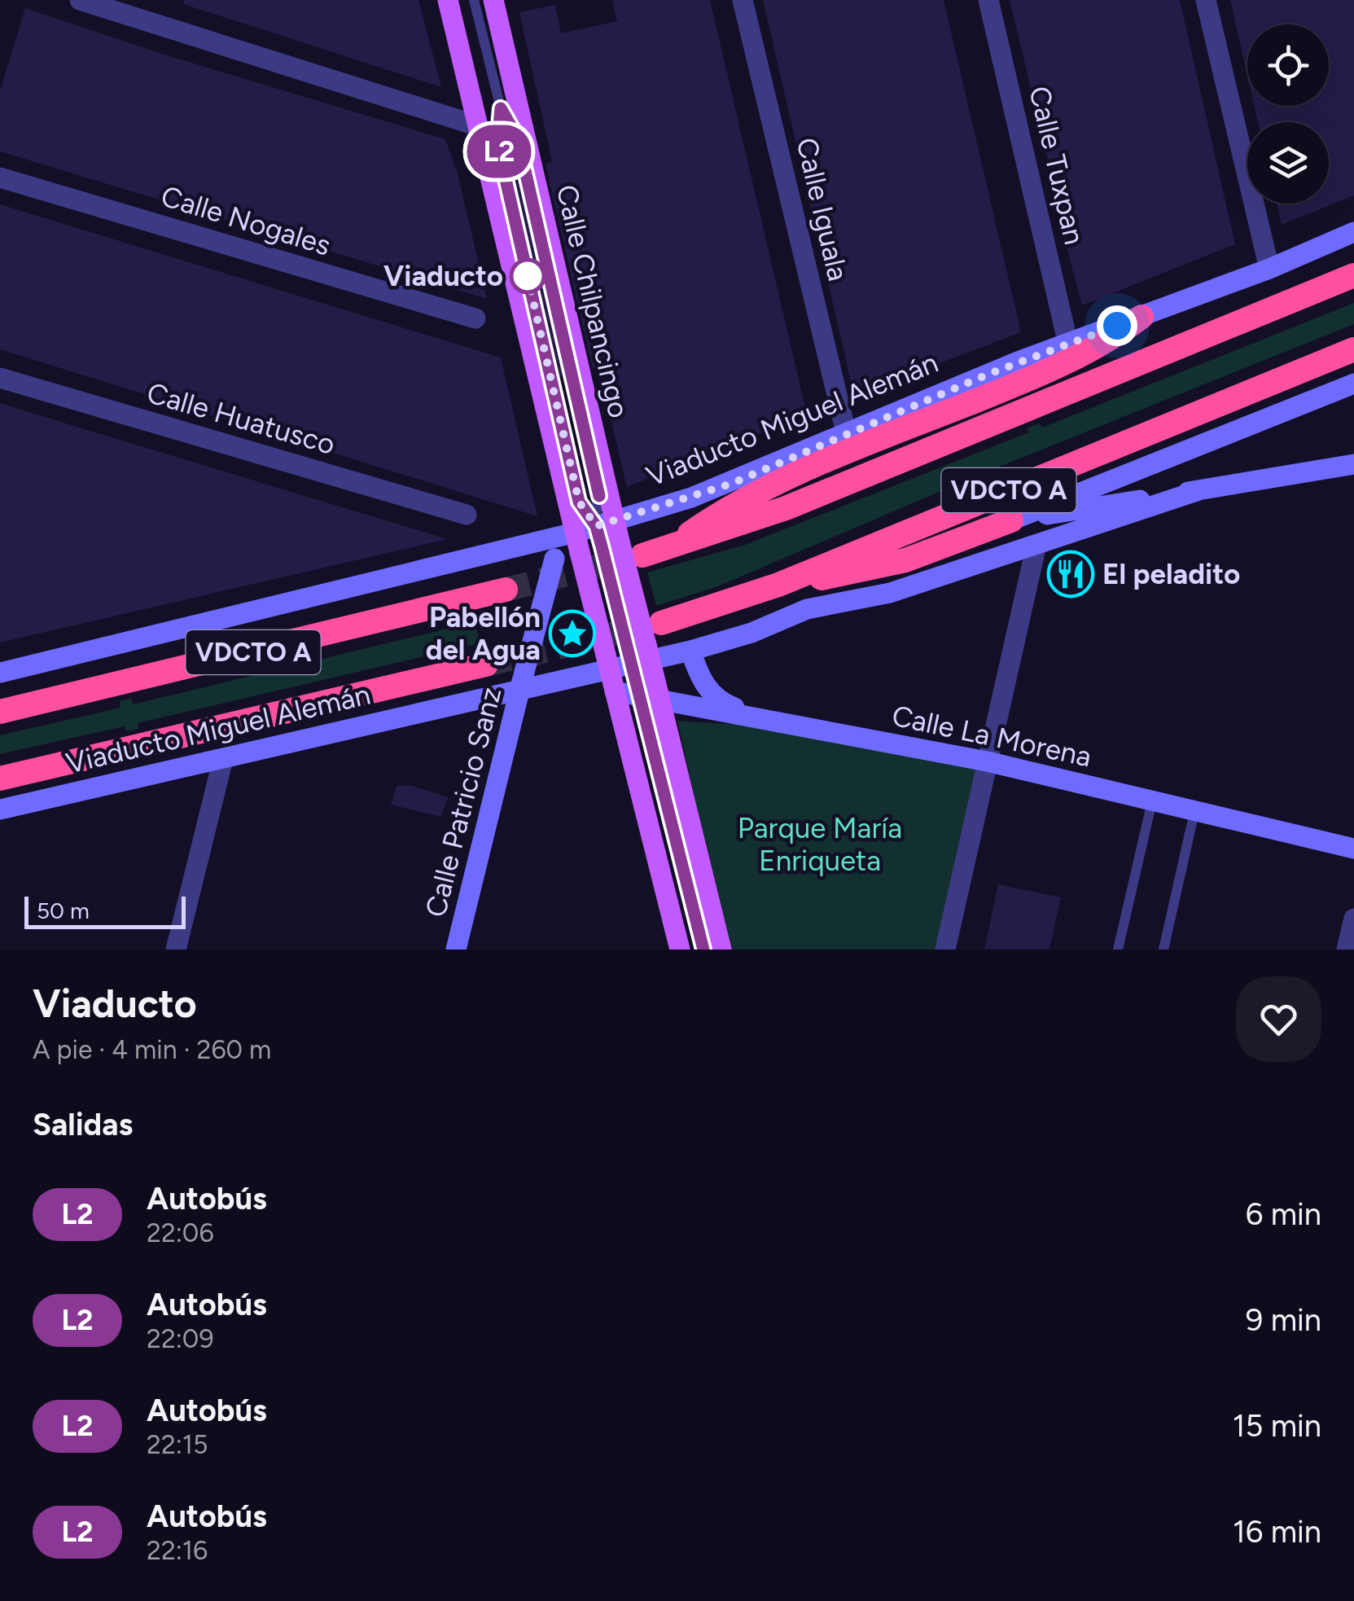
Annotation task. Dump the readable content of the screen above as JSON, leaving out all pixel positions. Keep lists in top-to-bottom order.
{
  "streets": {
    "highway": ["Viaducto Miguel Alemán", "VDCTO A"],
    "main road": ["Calle Chilpancingo", "Calle La Morena", "Calle Patricio Sanz"],
    "street": [
      "Calle Tuxpan",
      "Calle Iguala",
      "Calle Nogales",
      "Calle Huatusco"
    ]
  },
  "crossings": [
    ["Calle Tuxpan", "Viaducto Miguel Alemán"],
    ["Calle Iguala", "Viaducto Miguel Alemán"],
    ["Calle Chilpancingo", "Viaducto Miguel Alemán"],
    ["Calle Chilpancingo", "Calle La Morena"],
    ["Viaducto Miguel Alemán", "Calle Patricio Sanz"]
  ],
  "parks": ["Parque María Enriqueta"],
  "places": {
    "other": ["Viaducto"],
    "restaurant": ["El peladito"],
    "place": ["Pabellón del Agua"]
  },
  "lines": ["bus line L2"],
  "scale_bar": "50 m",
  "page": {
    "on_map": "L2",
    "scale": "50 m",
    "heading": [
      ["Viaducto", "A pie · 4 min · 260 m"],
      "Salidas"
    ],
    "list": [
      {
        "mark": "L2",
        "name": "Autobús",
        "note": "22:06",
        "value": "6 min"
      },
      {
        "mark": "L2",
        "name": "Autobús",
        "note": "22:09",
        "value": "9 min"
      },
      {
        "mark": "L2",
        "name": "Autobús",
        "note": "22:15",
        "value": "15 min"
      },
      {
        "mark": "L2",
        "name": "Autobús",
        "note": "22:16",
        "value": "16 min"
      }
    ]
  }
}
